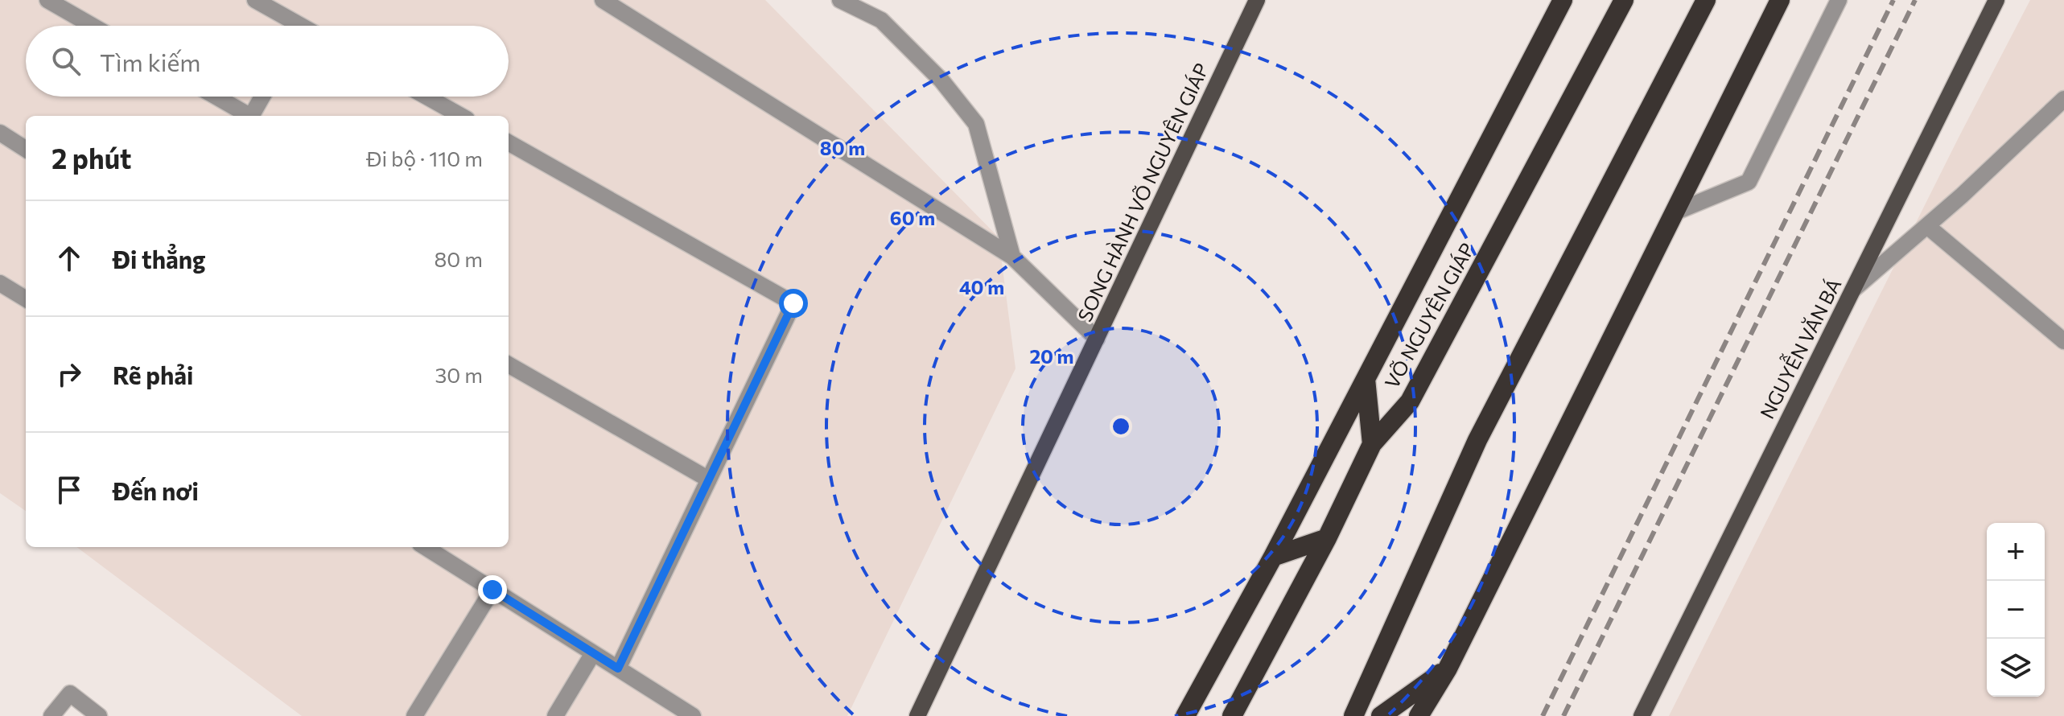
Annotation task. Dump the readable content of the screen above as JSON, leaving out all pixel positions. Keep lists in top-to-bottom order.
{
  "streets": {
    "highway": ["VÕ NGUYÊN GIÁP"],
    "main road": ["SONG HÀNH VÕ NGUYÊN GIÁP", "NGUYỄN VĂN BÁ"]
  },
  "page": {
    "search": "Tìm kiếm",
    "heading": ["2 phút", "Đi bộ · 110 m"],
    "list": [
      ["Đi thẳng", "80 m"],
      ["Rẽ phải", "30 m"],
      "Đến nơi"
    ],
    "map_buttons": ["+", "−"]
  },
  "rings": [
    "80 m",
    "60 m",
    "40 m",
    "20 m"
  ]
}
